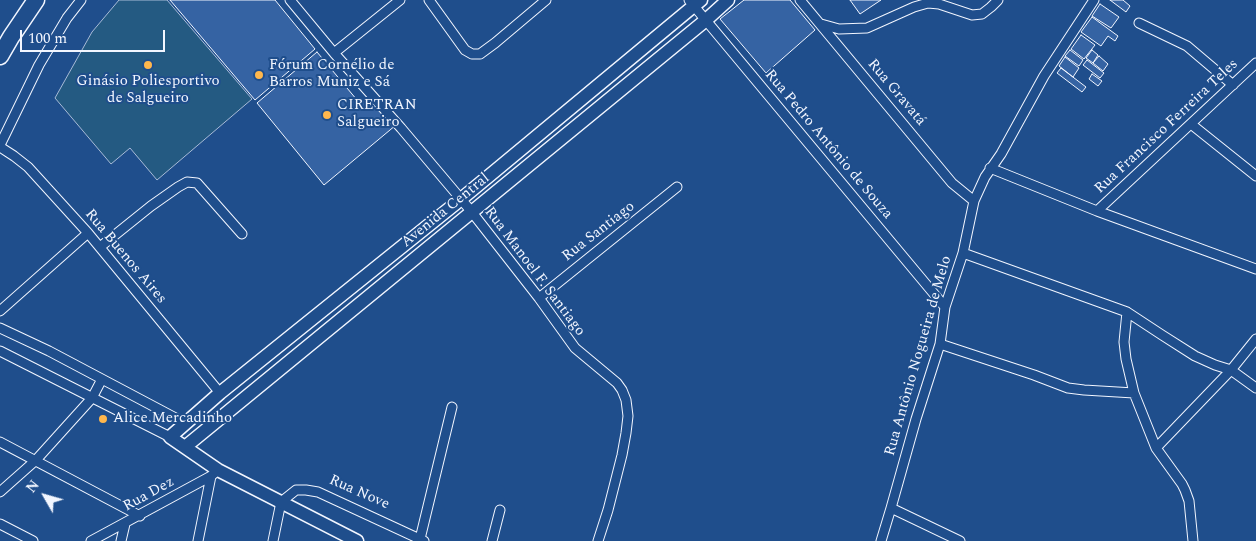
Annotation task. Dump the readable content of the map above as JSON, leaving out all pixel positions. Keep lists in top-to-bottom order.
{
  "streets": {
    "street": [
      "Rua Gravatá",
      "Rua Francisco Ferreira Teles",
      "Rua Pedro Antônio de Souza",
      "Avenida Central",
      "Rua Santiago",
      "Rua Buenos Aires",
      "Rua Manoel F. Santiago",
      "Rua Antônio Nogueira de Melo",
      "Rua Nove",
      "Rua Dez"
    ]
  },
  "crossings": [
    ["Rua Gravatá", "Rua Antônio Nogueira de Melo"],
    ["Rua Pedro Antônio de Souza", "Avenida Central"],
    ["Rua Pedro Antônio de Souza", "Rua Antônio Nogueira de Melo"],
    ["Avenida Central", "Rua Buenos Aires"],
    ["Avenida Central", "Rua Manoel F. Santiago"],
    ["Rua Santiago", "Rua Manoel F. Santiago"]
  ],
  "places": [
    "Ginásio Poliesportivo de Salgueiro",
    "Fórum Cornélio de Barros Muniz e Sá",
    "CIRETRAN Salgueiro",
    "Alice Mercadinho"
  ],
  "scale_bar": "100 m",
  "north": "top left"
}
